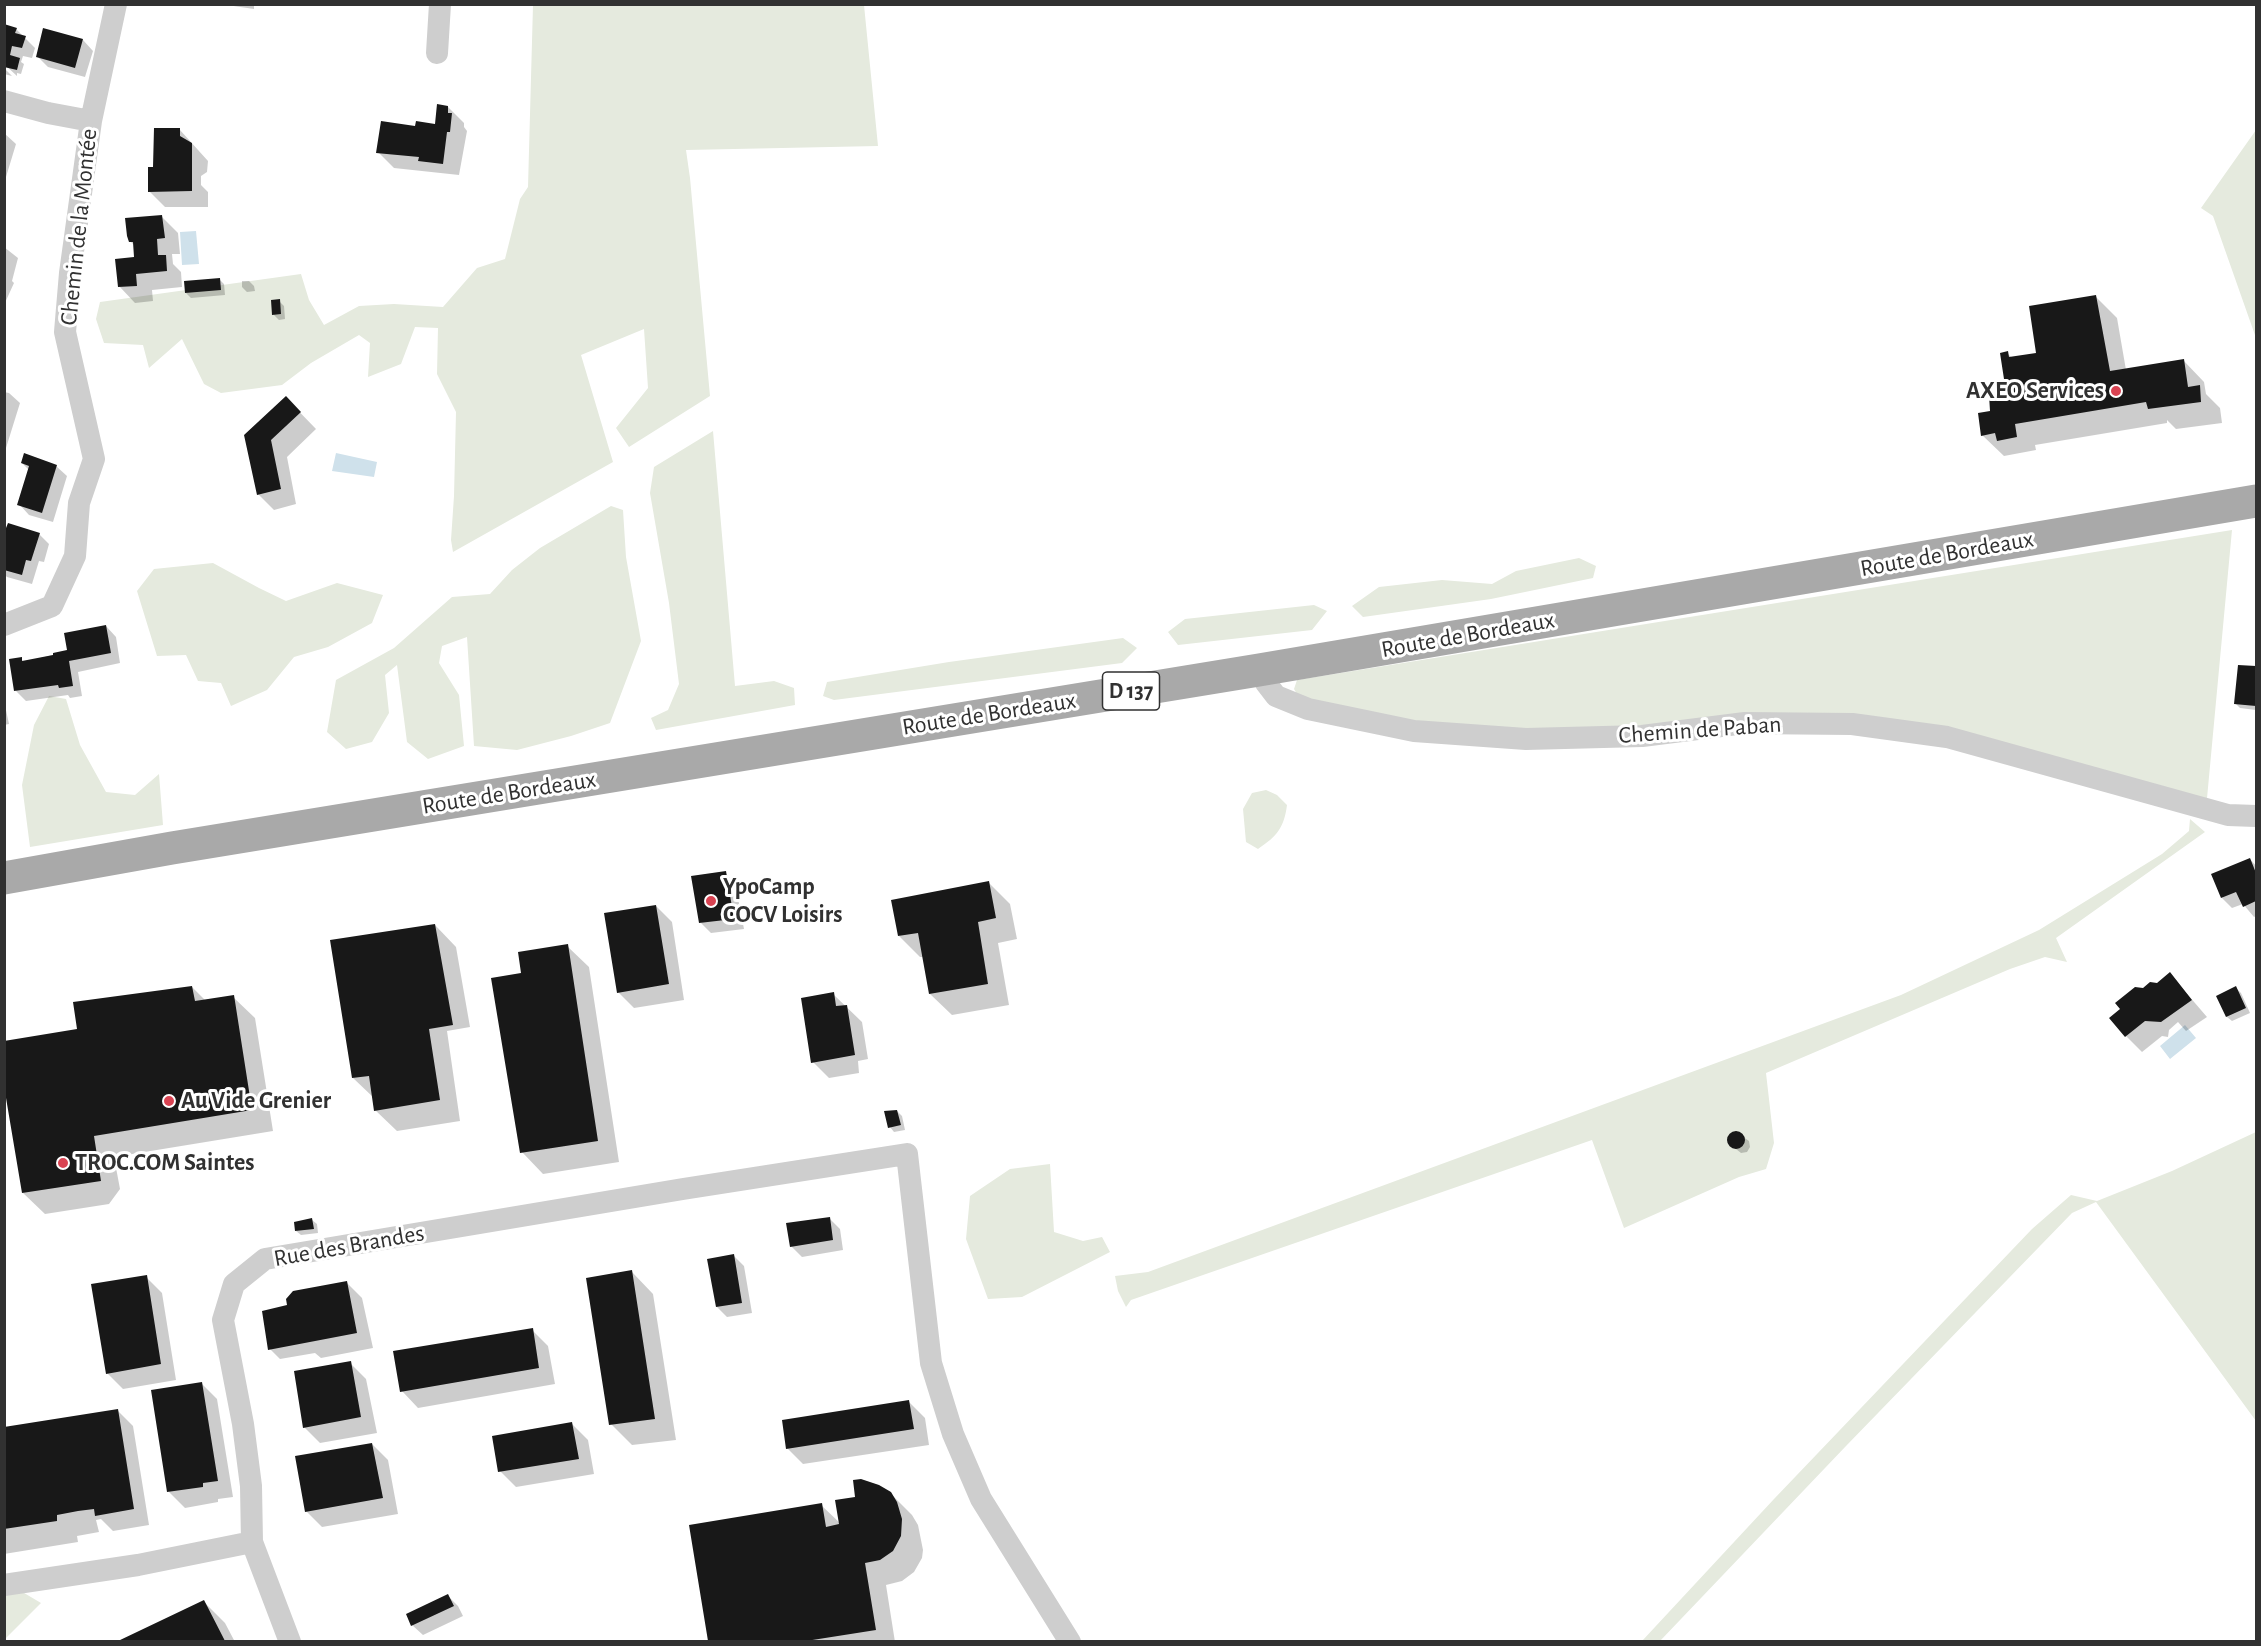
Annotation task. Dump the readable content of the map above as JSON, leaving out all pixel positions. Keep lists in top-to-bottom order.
{
  "streets": {
    "main road": ["Route de Bordeaux", "D 137"],
    "street": ["Chemin de la Montée", "Chemin de Paban", "Rue des Brandes"]
  },
  "crossings": [
    ["Route de Bordeaux", "Chemin de Paban"]
  ],
  "places": [
    "AXEO Services",
    "YpoCamp COCV Loisirs",
    "Au Vide Grenier",
    "TROC.COM Saintes"
  ]
}
